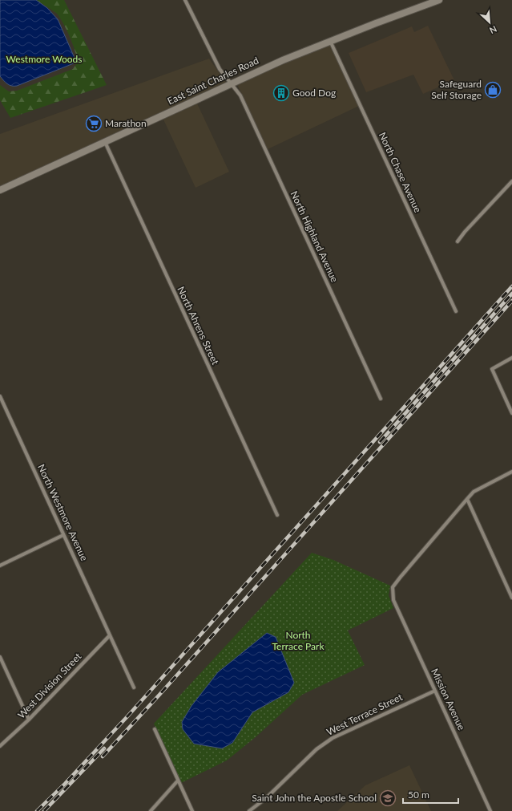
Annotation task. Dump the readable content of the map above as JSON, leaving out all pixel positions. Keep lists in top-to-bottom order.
{
  "streets": {
    "main road": ["East Saint Charles Road"],
    "street": [
      "North Chase Avenue",
      "North Highland Avenue",
      "North Ahrens Street",
      "North Westmore Avenue",
      "West Division Street",
      "Mission Avenue",
      "West Terrace Street"
    ]
  },
  "crossings": [
    ["East Saint Charles Road", "North Chase Avenue"],
    ["East Saint Charles Road", "North Highland Avenue"],
    ["East Saint Charles Road", "North Ahrens Street"],
    ["North Westmore Avenue", "West Division Street"],
    ["Mission Avenue", "West Terrace Street"]
  ],
  "parks": ["Westmore Woods", "North Terrace Park"],
  "places": {
    "shop": ["Safeguard Self Storage"],
    "building": ["Good Dog"],
    "supermarket": ["Marathon"],
    "school or university": ["Saint John the Apostle School"]
  },
  "scale_bar": "50 m",
  "north": "bottom right"
}
